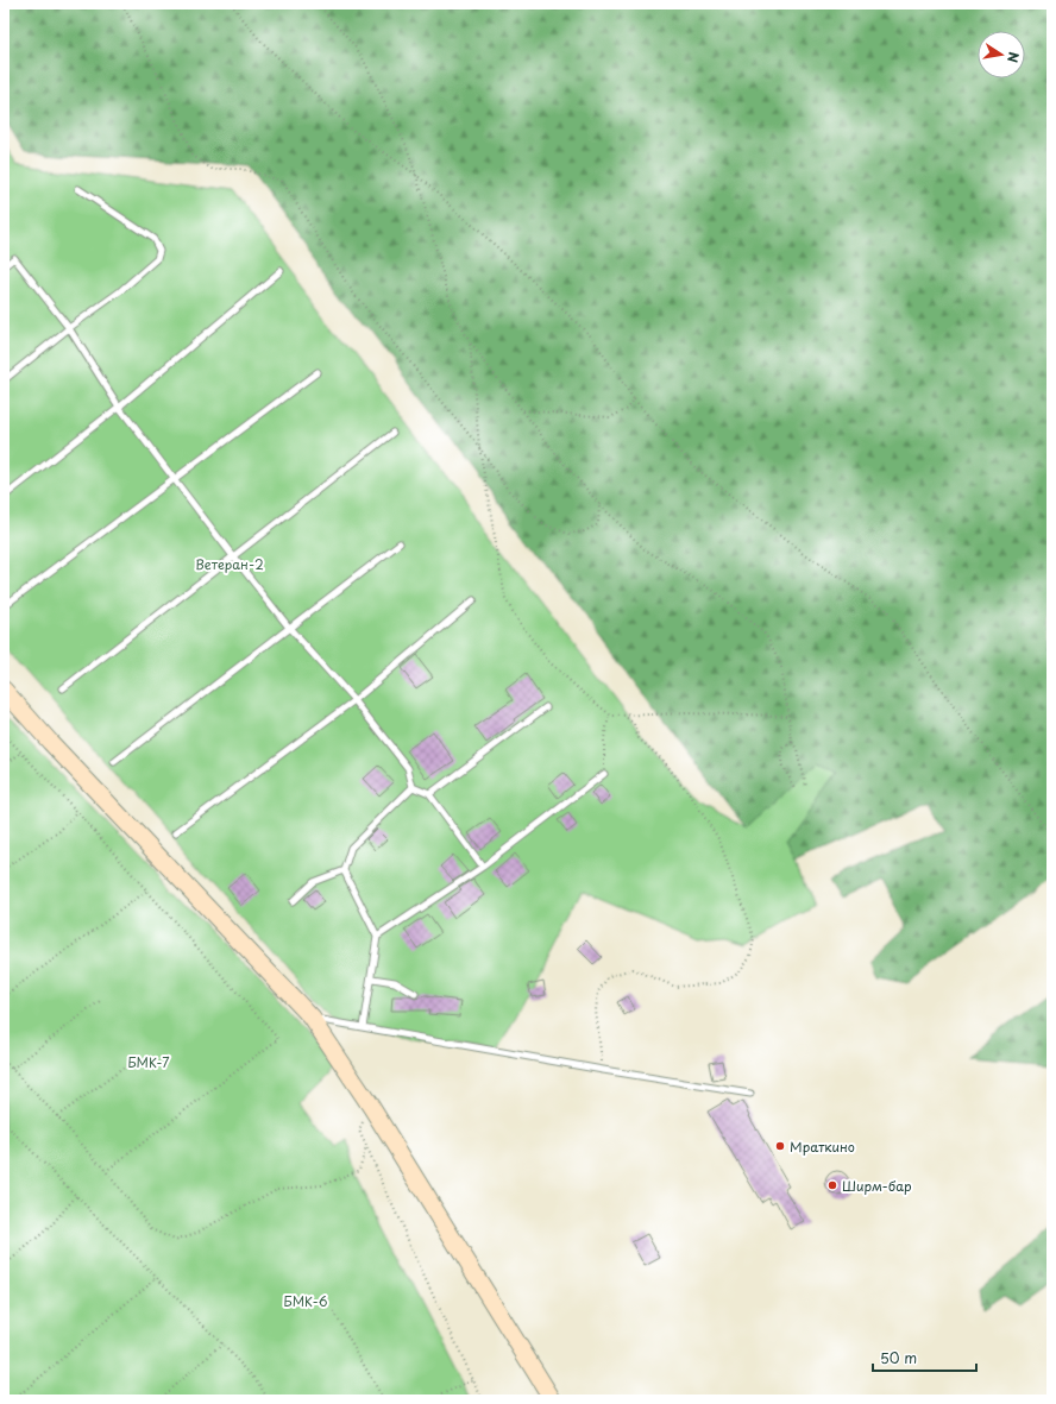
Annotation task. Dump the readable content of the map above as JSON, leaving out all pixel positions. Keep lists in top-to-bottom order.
{
  "parks": ["Ветеран-2", "БМК-7", "БМК-6"],
  "places": ["Мраткино", "Ширм-бар"],
  "scale_bar": "50 m",
  "north": "right"
}
